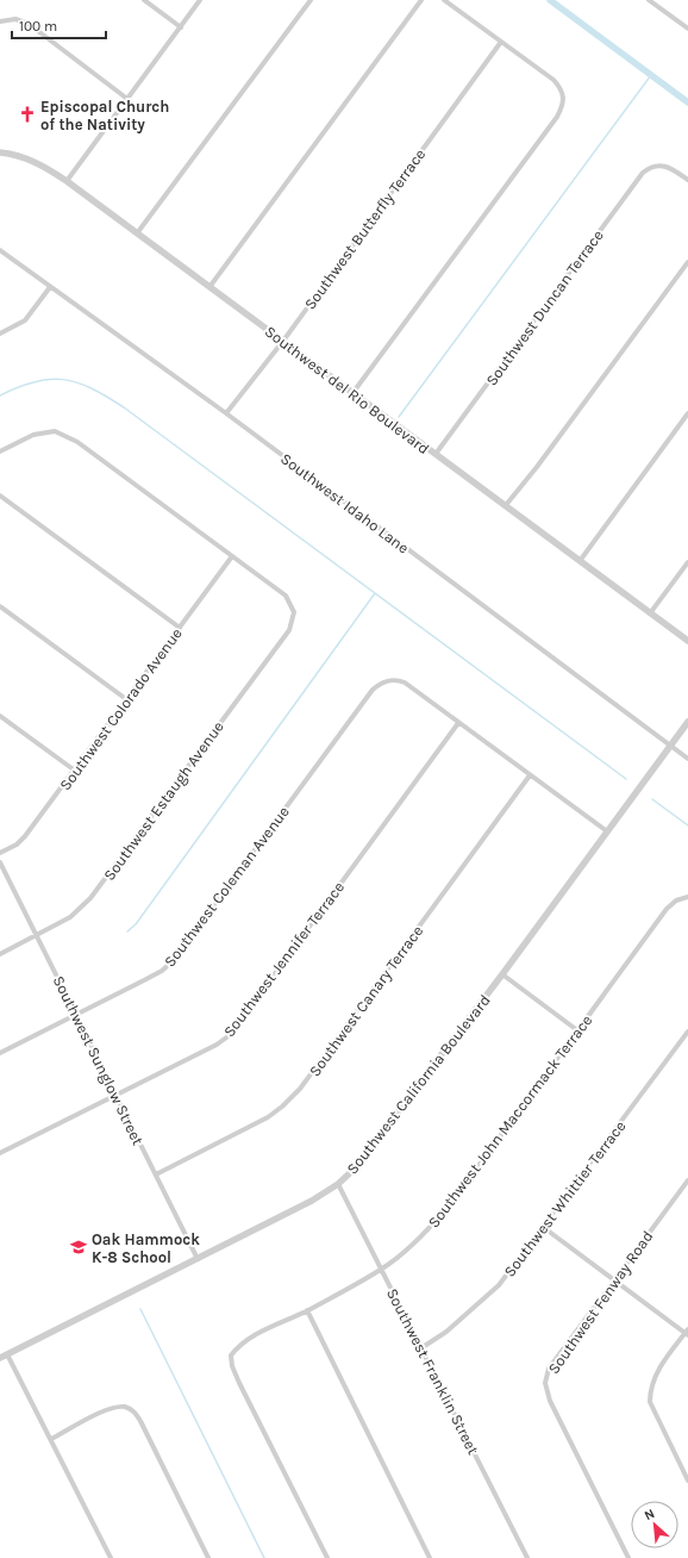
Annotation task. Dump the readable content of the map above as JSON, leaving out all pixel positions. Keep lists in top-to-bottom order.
{
  "streets": {
    "street": [
      "Southwest Butterfly Terrace",
      "Southwest Duncan Terrace",
      "Southwest del Rio Boulevard",
      "Southwest Idaho Lane",
      "Southwest Colorado Avenue",
      "Southwest Estaugh Avenue",
      "Southwest Coleman Avenue",
      "Southwest Jennifer Terrace",
      "Southwest Canary Terrace",
      "Southwest Sunglow Street",
      "Southwest California Boulevard",
      "Southwest John Maccormack Terrace",
      "Southwest Whittier Terrace",
      "Southwest Fenway Road",
      "Southwest Franklin Street"
    ]
  },
  "crossings": [
    ["Southwest Butterfly Terrace", "Southwest del Rio Boulevard"],
    ["Southwest Butterfly Terrace", "Southwest Idaho Lane"],
    ["Southwest Duncan Terrace", "Southwest del Rio Boulevard"],
    ["Southwest Idaho Lane", "Southwest California Boulevard"],
    ["Southwest Colorado Avenue", "Southwest Estaugh Avenue"],
    ["Southwest Estaugh Avenue", "Southwest Sunglow Street"],
    ["Southwest Coleman Avenue", "Southwest Jennifer Terrace"],
    ["Southwest Coleman Avenue", "Southwest Sunglow Street"],
    ["Southwest Jennifer Terrace", "Southwest Sunglow Street"],
    ["Southwest Canary Terrace", "Southwest Sunglow Street"],
    ["Southwest Sunglow Street", "Southwest California Boulevard"],
    ["Southwest California Boulevard", "Southwest Franklin Street"],
    ["Southwest John Maccormack Terrace", "Southwest Franklin Street"],
    ["Southwest Whittier Terrace", "Southwest Franklin Street"]
  ],
  "places": {
    "church": ["Episcopal Church of the Nativity"],
    "school or university": ["Oak Hammock K-8 School"]
  },
  "scale_bar": "100 m",
  "north": "top left"
}
